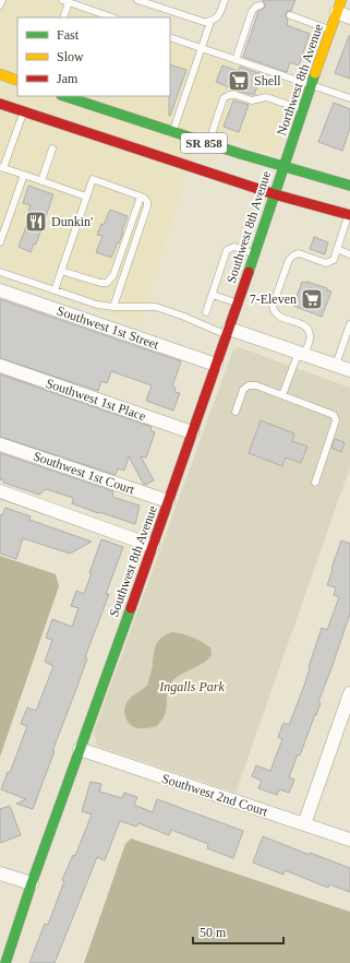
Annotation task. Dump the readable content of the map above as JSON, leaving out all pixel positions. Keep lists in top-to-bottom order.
{
  "streets": {
    "street": [
      "Northwest 8th Avenue",
      "SR 858",
      "Southwest 8th Avenue",
      "Southwest 1st Street",
      "Southwest 1st Place",
      "Southwest 1st Court",
      "Southwest 2nd Court"
    ]
  },
  "crossings": [
    ["Northwest 8th Avenue", "SR 858"],
    ["Northwest 8th Avenue", "Southwest 8th Avenue"],
    ["SR 858", "Southwest 8th Avenue"],
    ["Southwest 8th Avenue", "Southwest 1st Street"],
    ["Southwest 8th Avenue", "Southwest 1st Place"],
    ["Southwest 8th Avenue", "Southwest 1st Court"],
    ["Southwest 8th Avenue", "Southwest 2nd Court"]
  ],
  "parks": ["Ingalls Park"],
  "places": {
    "supermarket": ["Shell", "7-Eleven"],
    "restaurant": ["Dunkin'"]
  },
  "legend": ["Fast", "Slow", "Jam"],
  "scale_bar": "50 m"
}
